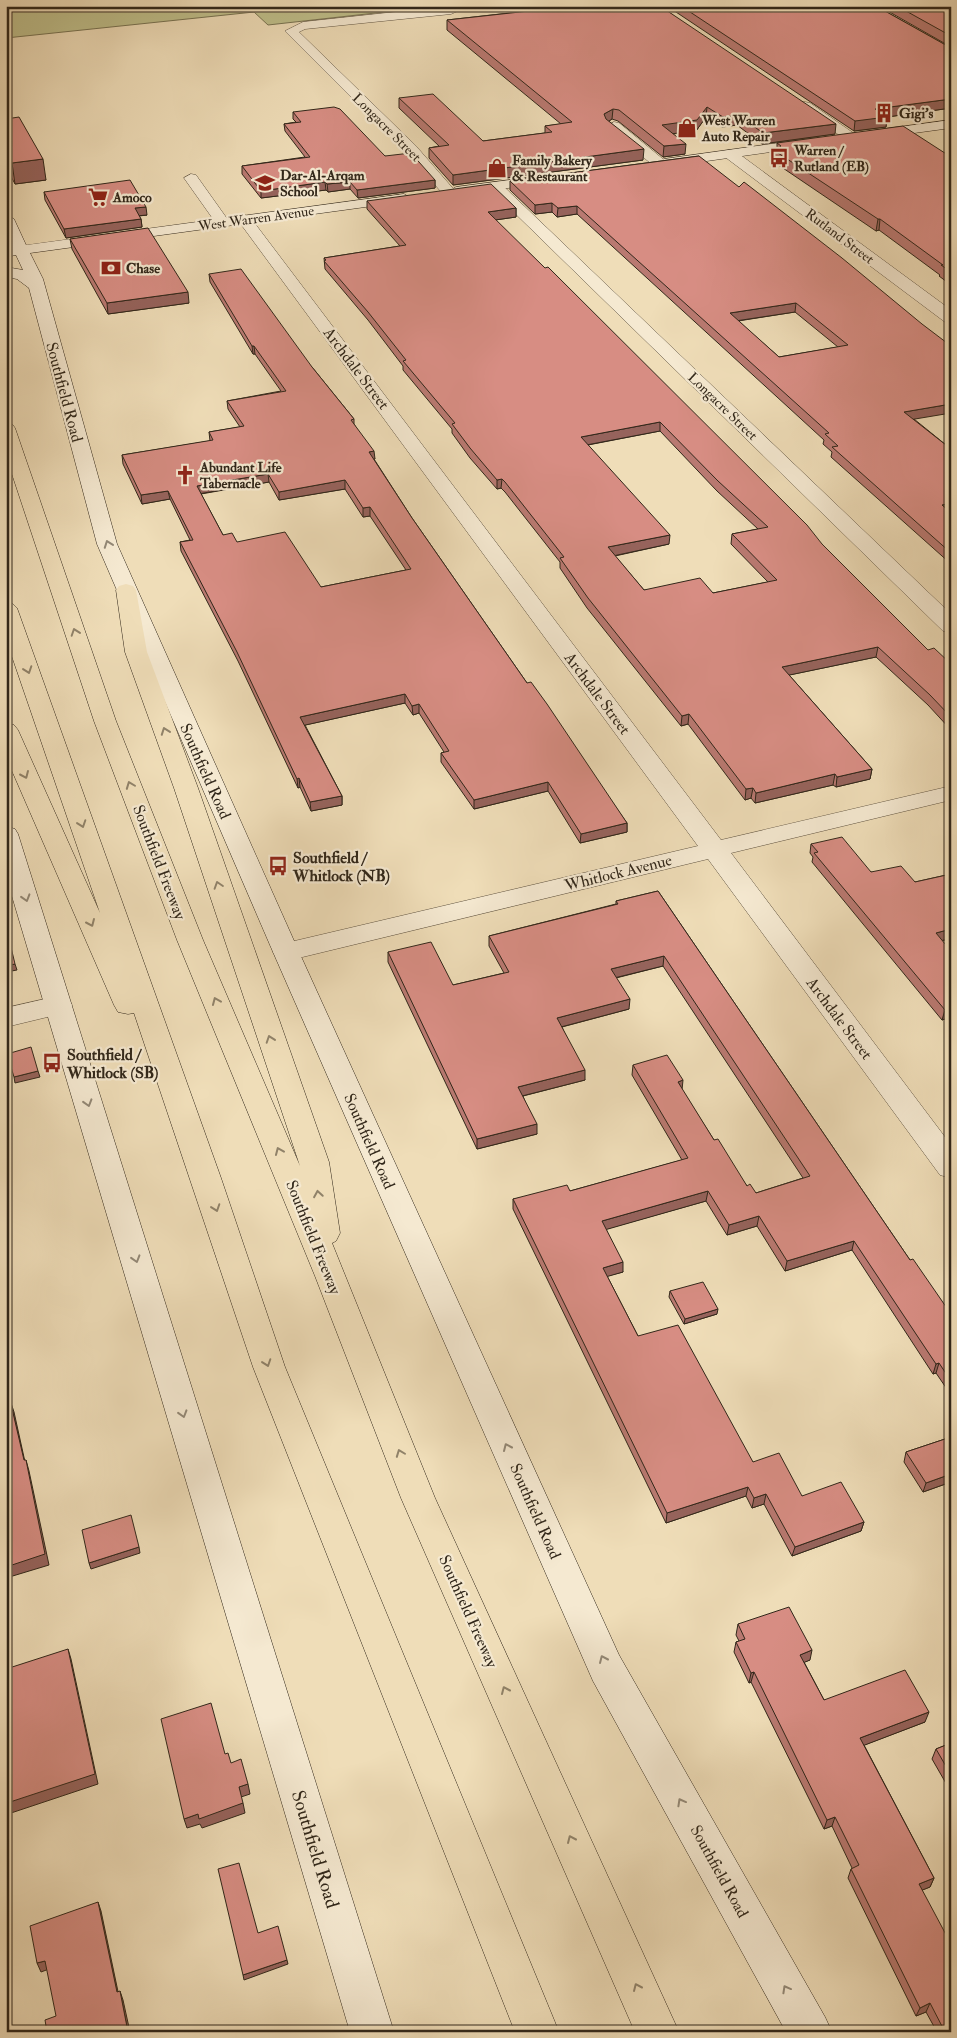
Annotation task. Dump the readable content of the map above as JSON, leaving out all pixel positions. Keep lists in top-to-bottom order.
{
  "streets": {
    "highway": ["Southfield Freeway"],
    "street": [
      "Longacre Street",
      "West Warren Avenue",
      "Rutland Street",
      "Archdale Street",
      "Southfield Road",
      "Whitlock Avenue"
    ]
  },
  "crossings": [
    ["Longacre Street", "West Warren Avenue"],
    ["West Warren Avenue", "Archdale Street"],
    ["West Warren Avenue", "Southfield Road"],
    ["Archdale Street", "Whitlock Avenue"],
    ["Southfield Road", "Whitlock Avenue"]
  ],
  "places": {
    "building": ["Gigi's"],
    "shop": ["West Warren Auto Repair", "Family Bakery & Restaurant"],
    "bus stop": ["Warren / Rutland (EB)", "Southfield / Whitlock (NB)", "Southfield / Whitlock (SB)"],
    "school or university": ["Dar-Al-Arqam School"],
    "supermarket": ["Amoco"],
    "bank": ["Chase"],
    "church": ["Abundant Life Tabernacle"]
  }
}
